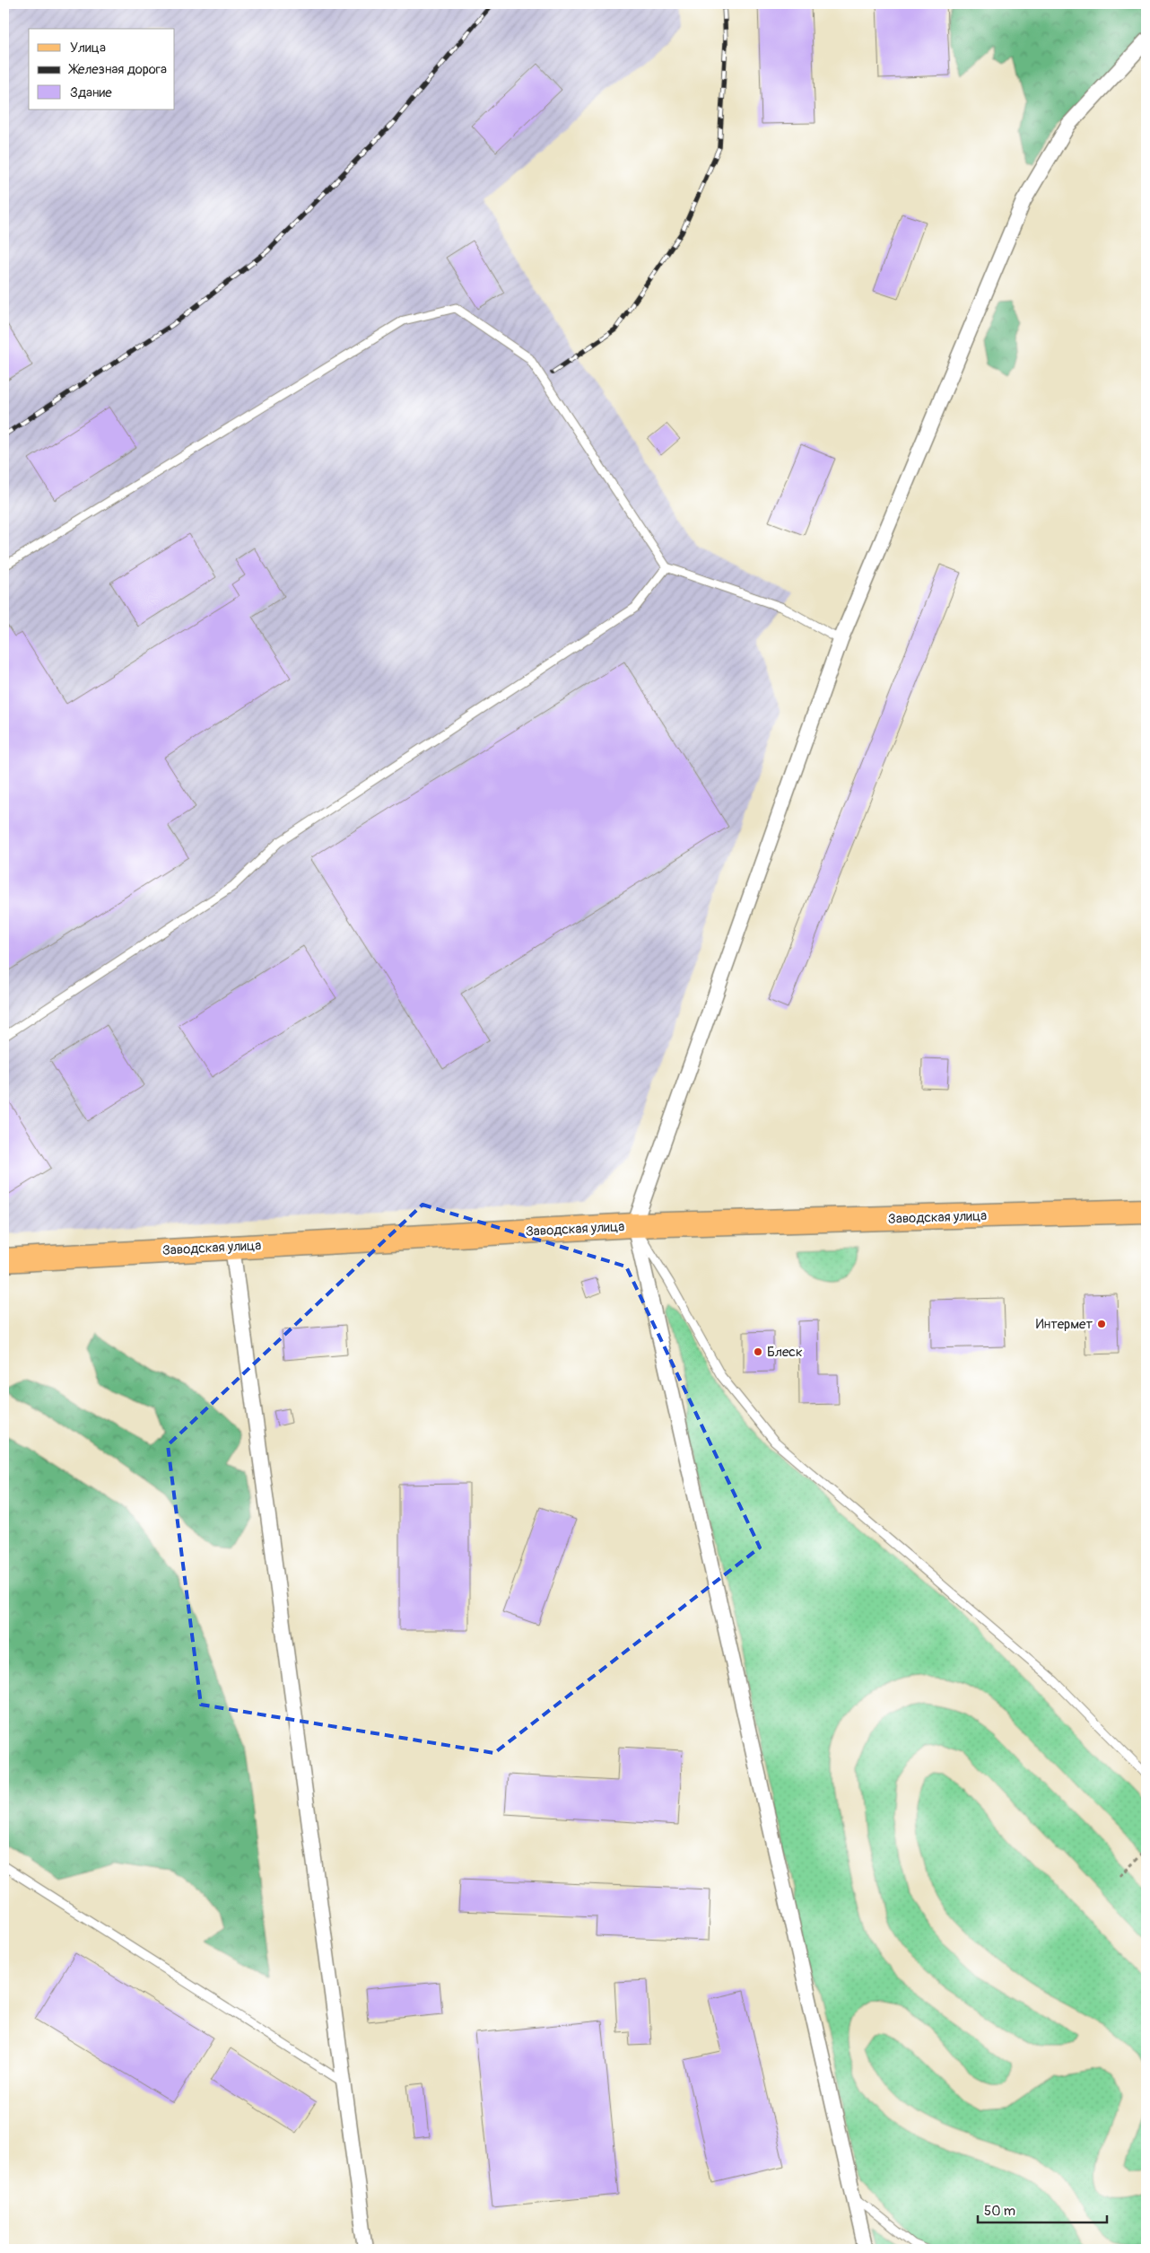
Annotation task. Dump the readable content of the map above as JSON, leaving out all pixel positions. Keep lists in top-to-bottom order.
{
  "streets": {
    "main road": ["Заводская улица"]
  },
  "places": ["Интермет", "Блеск"],
  "legend": ["Улица", "Железная дорога", "Здание"],
  "scale_bar": "50 m"
}
